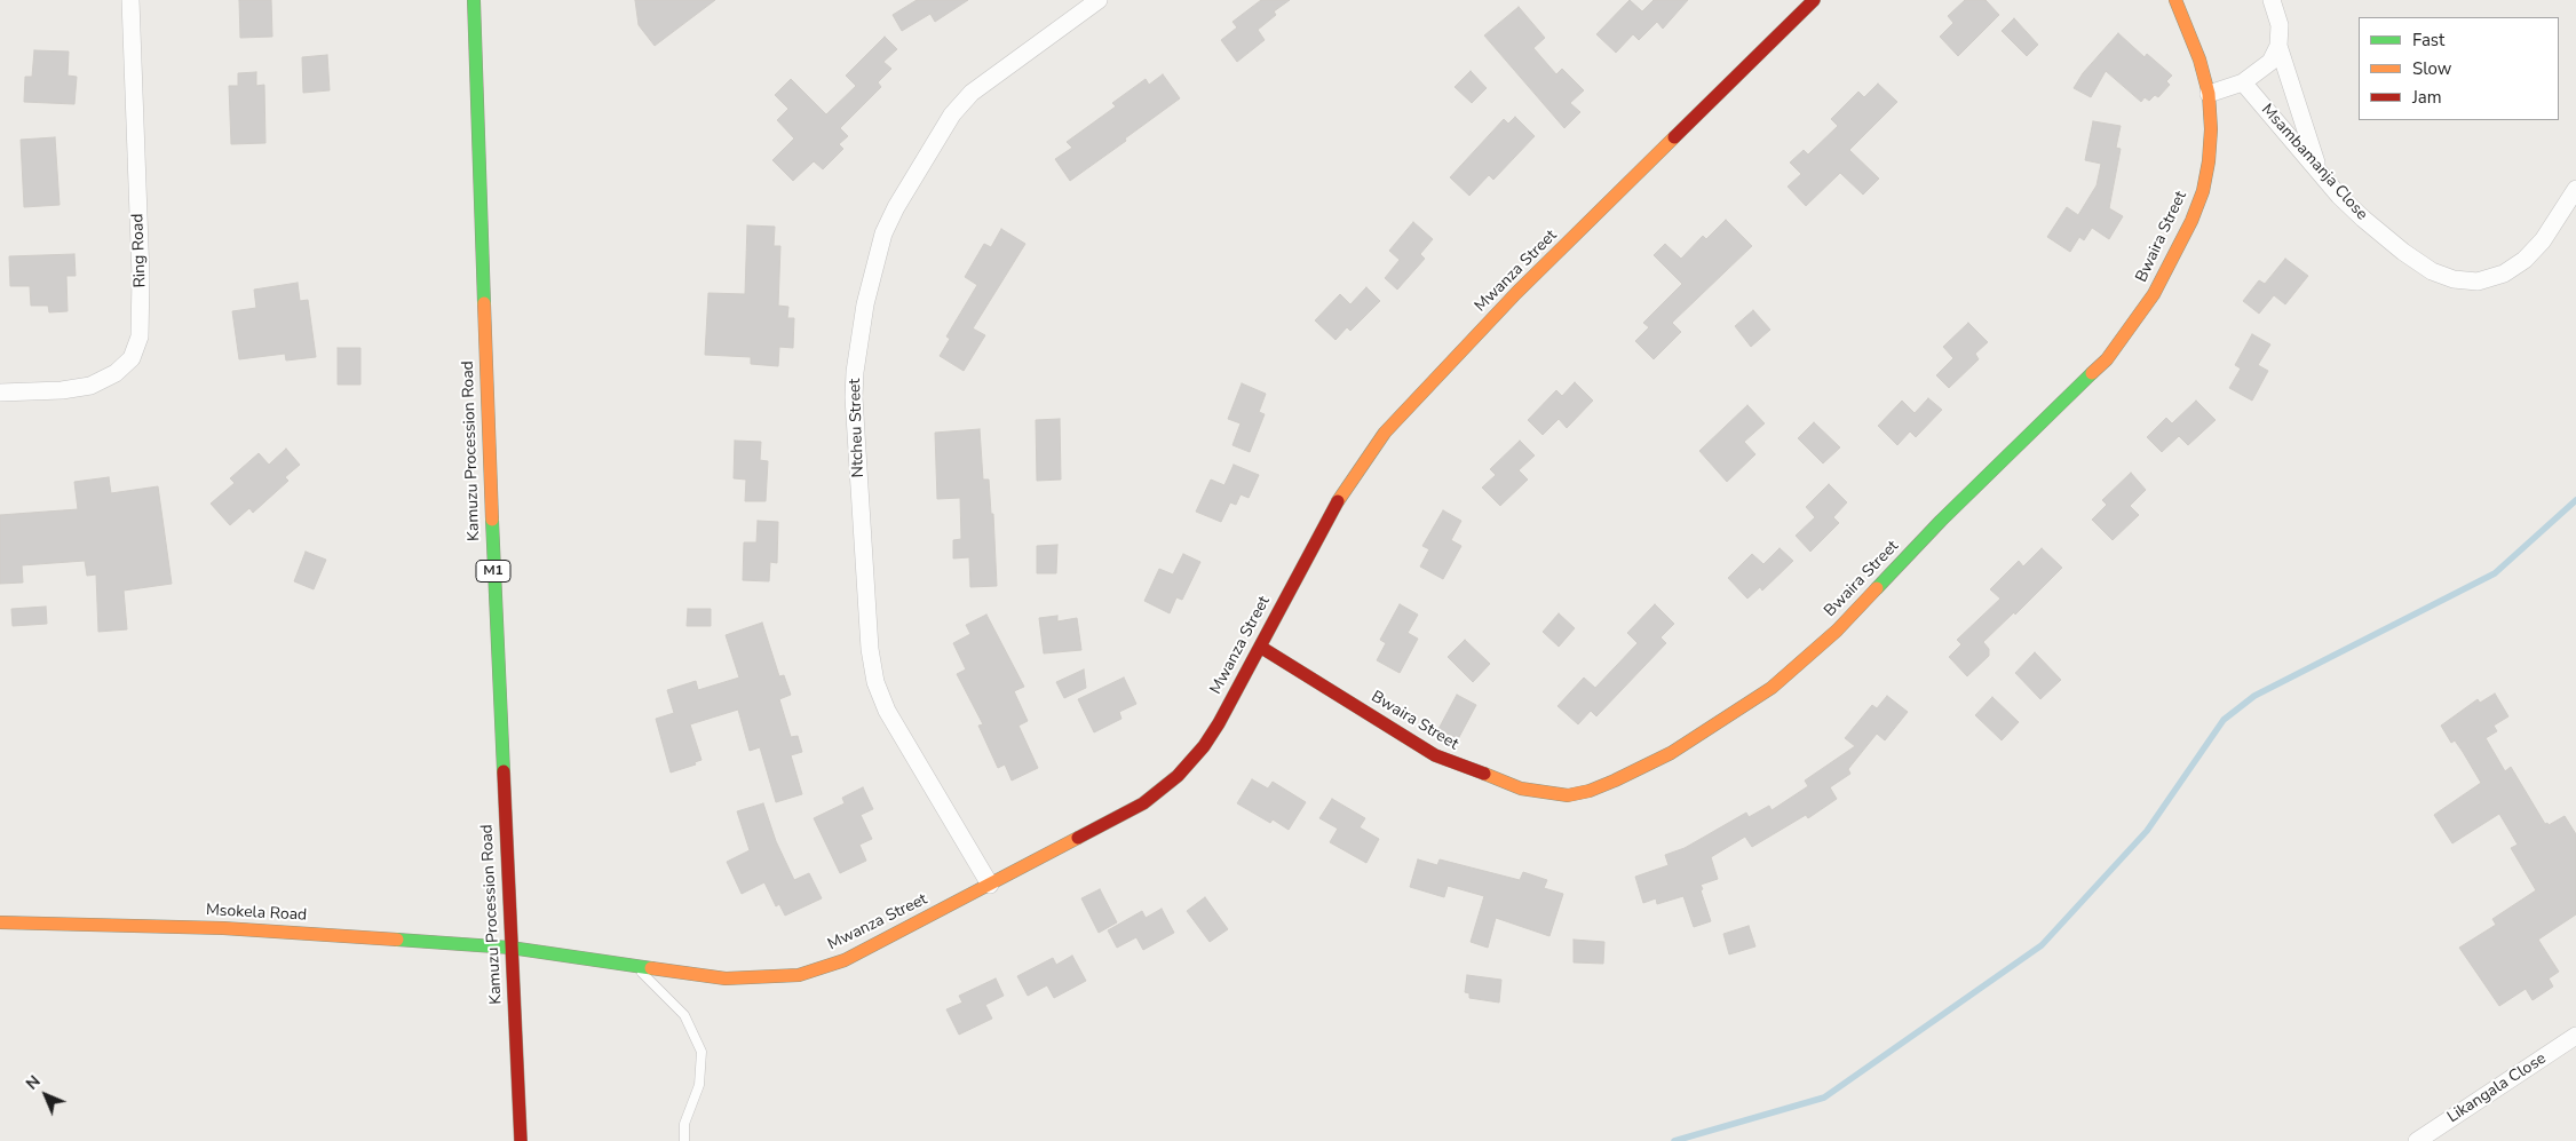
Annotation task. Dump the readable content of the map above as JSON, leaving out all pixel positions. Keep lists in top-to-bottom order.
{
  "streets": {
    "main road": [
      "Bwaira Street",
      "Mwanza Street",
      "Kamuzu Procession Road",
      "M1",
      "Msokela Road"
    ],
    "street": [
      "Msambamanja Close",
      "Ring Road",
      "Ntcheu Street",
      "Likangala Close"
    ]
  },
  "crossings": [
    ["Bwaira Street", "Mwanza Street"],
    ["Mwanza Street", "Ntcheu Street"],
    ["Mwanza Street", "Kamuzu Procession Road"],
    ["Mwanza Street", "Msokela Road"],
    ["Kamuzu Procession Road", "Msokela Road"]
  ],
  "legend": ["Fast", "Slow", "Jam"],
  "north": "top left"
}
